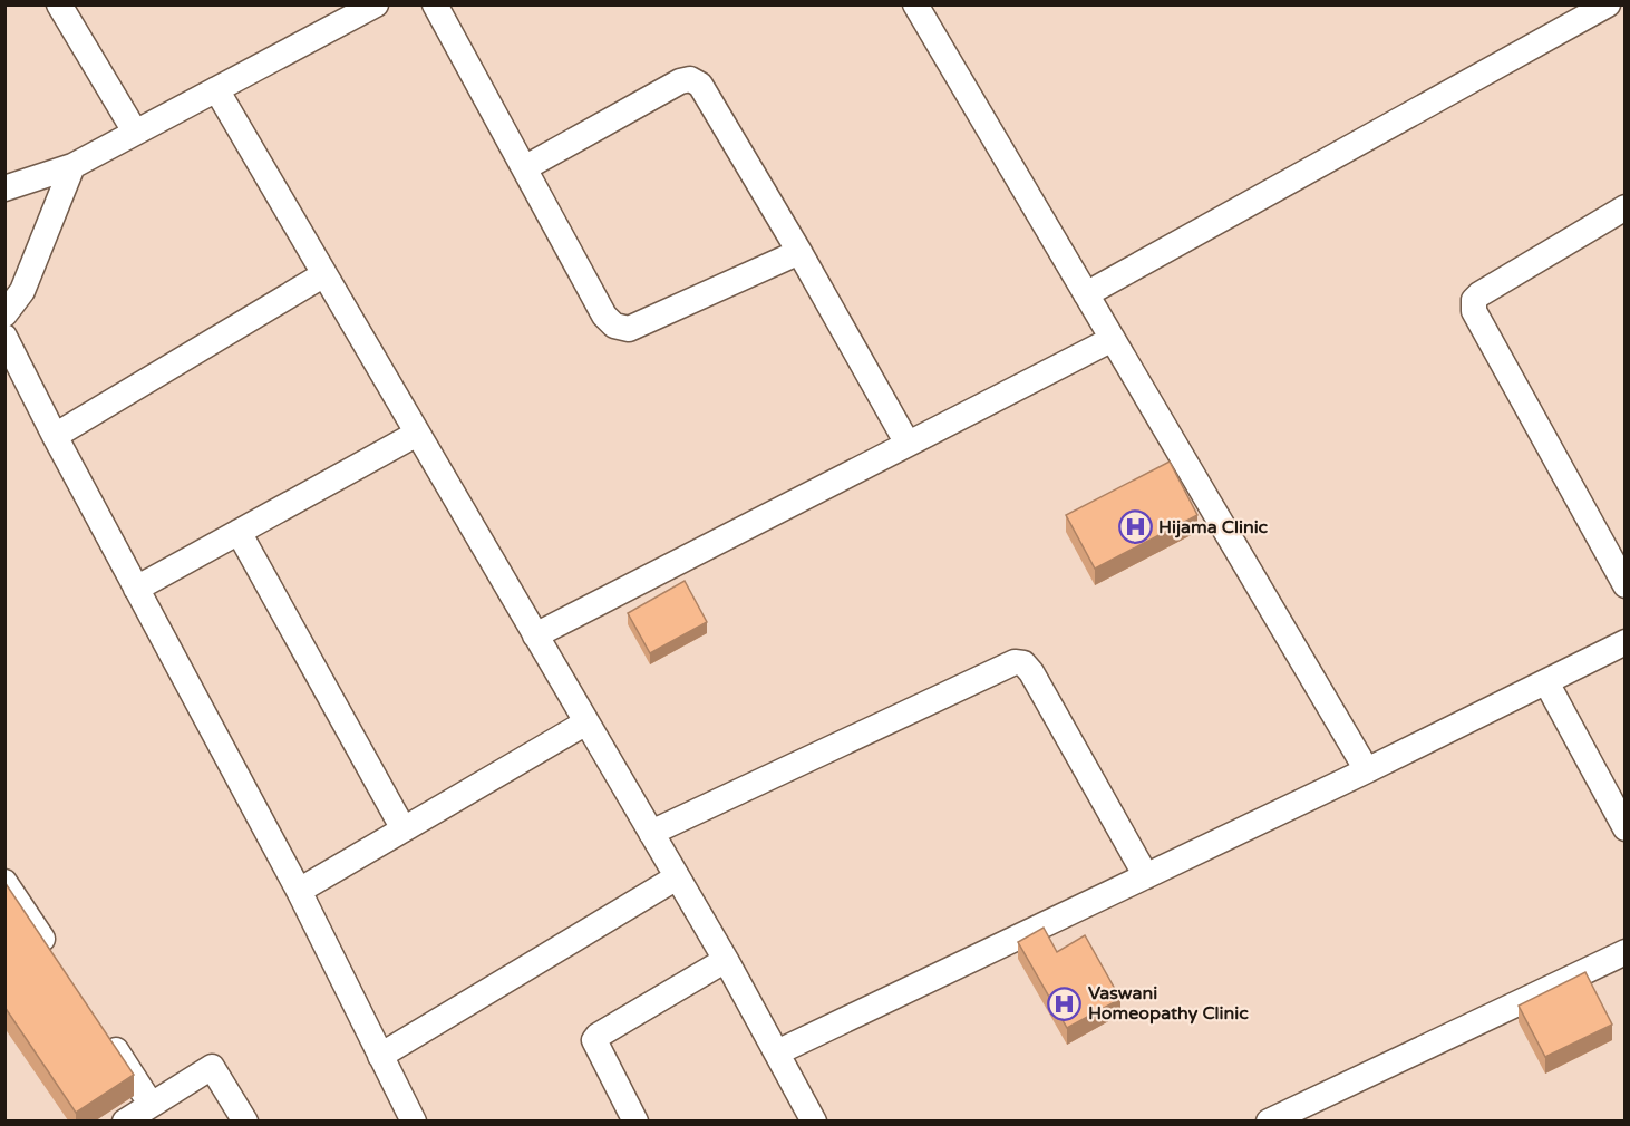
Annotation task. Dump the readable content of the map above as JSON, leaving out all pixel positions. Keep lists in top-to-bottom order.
{
  "places": {
    "hospital": ["Hijama Clinic", "Vaswani Homeopathy Clinic"]
  }
}
